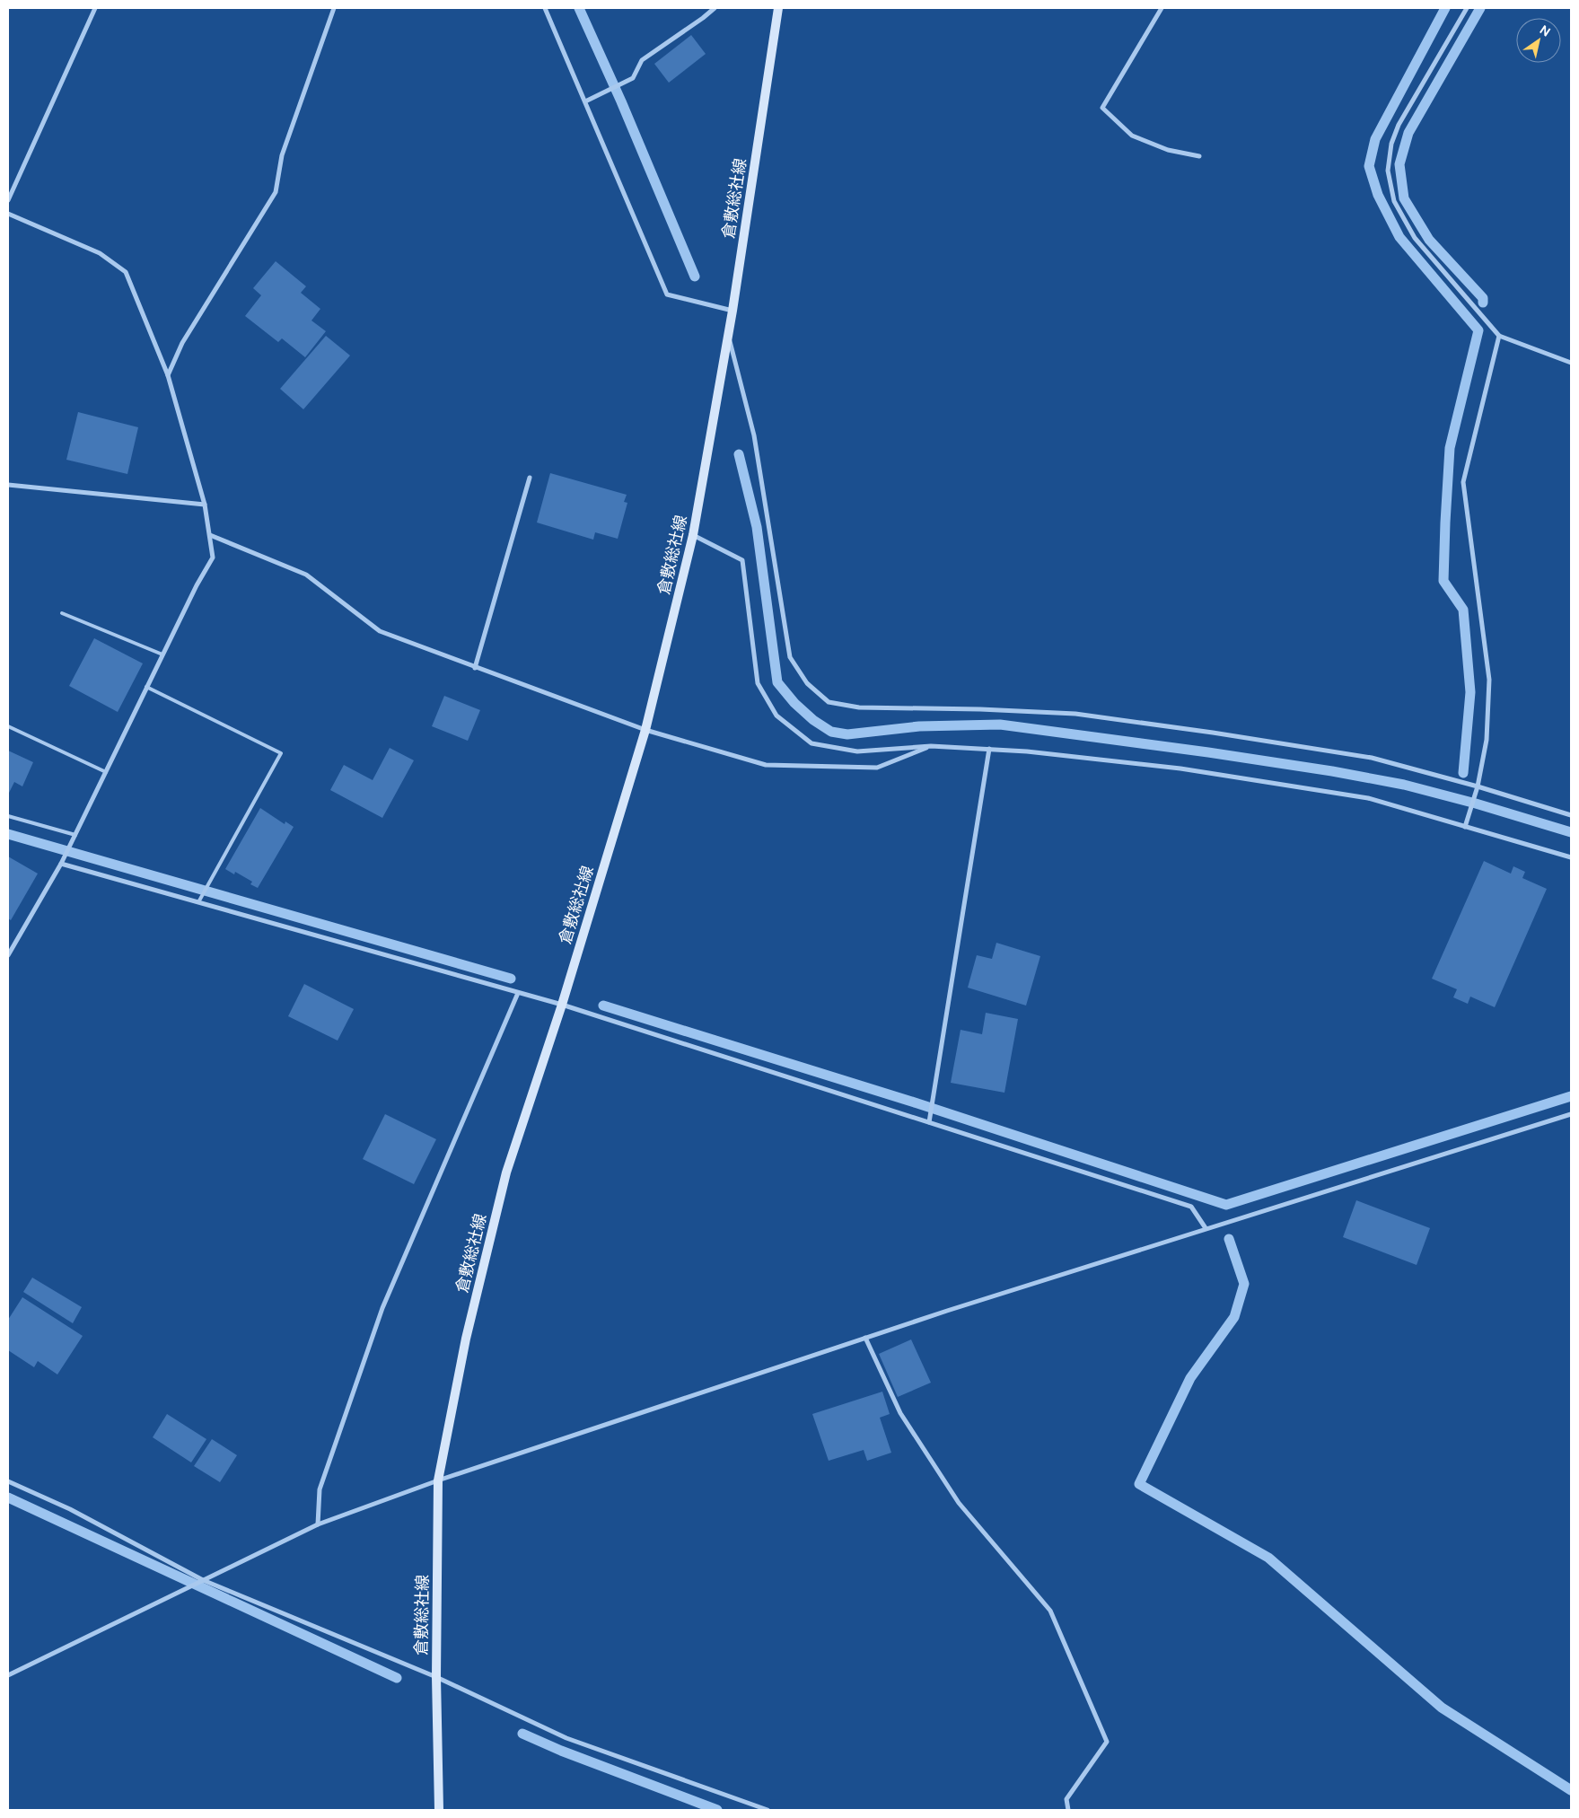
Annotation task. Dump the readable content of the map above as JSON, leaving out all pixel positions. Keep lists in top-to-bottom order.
{
  "streets": {
    "main road": ["倉敷総社線"]
  },
  "north": "top right"
}
